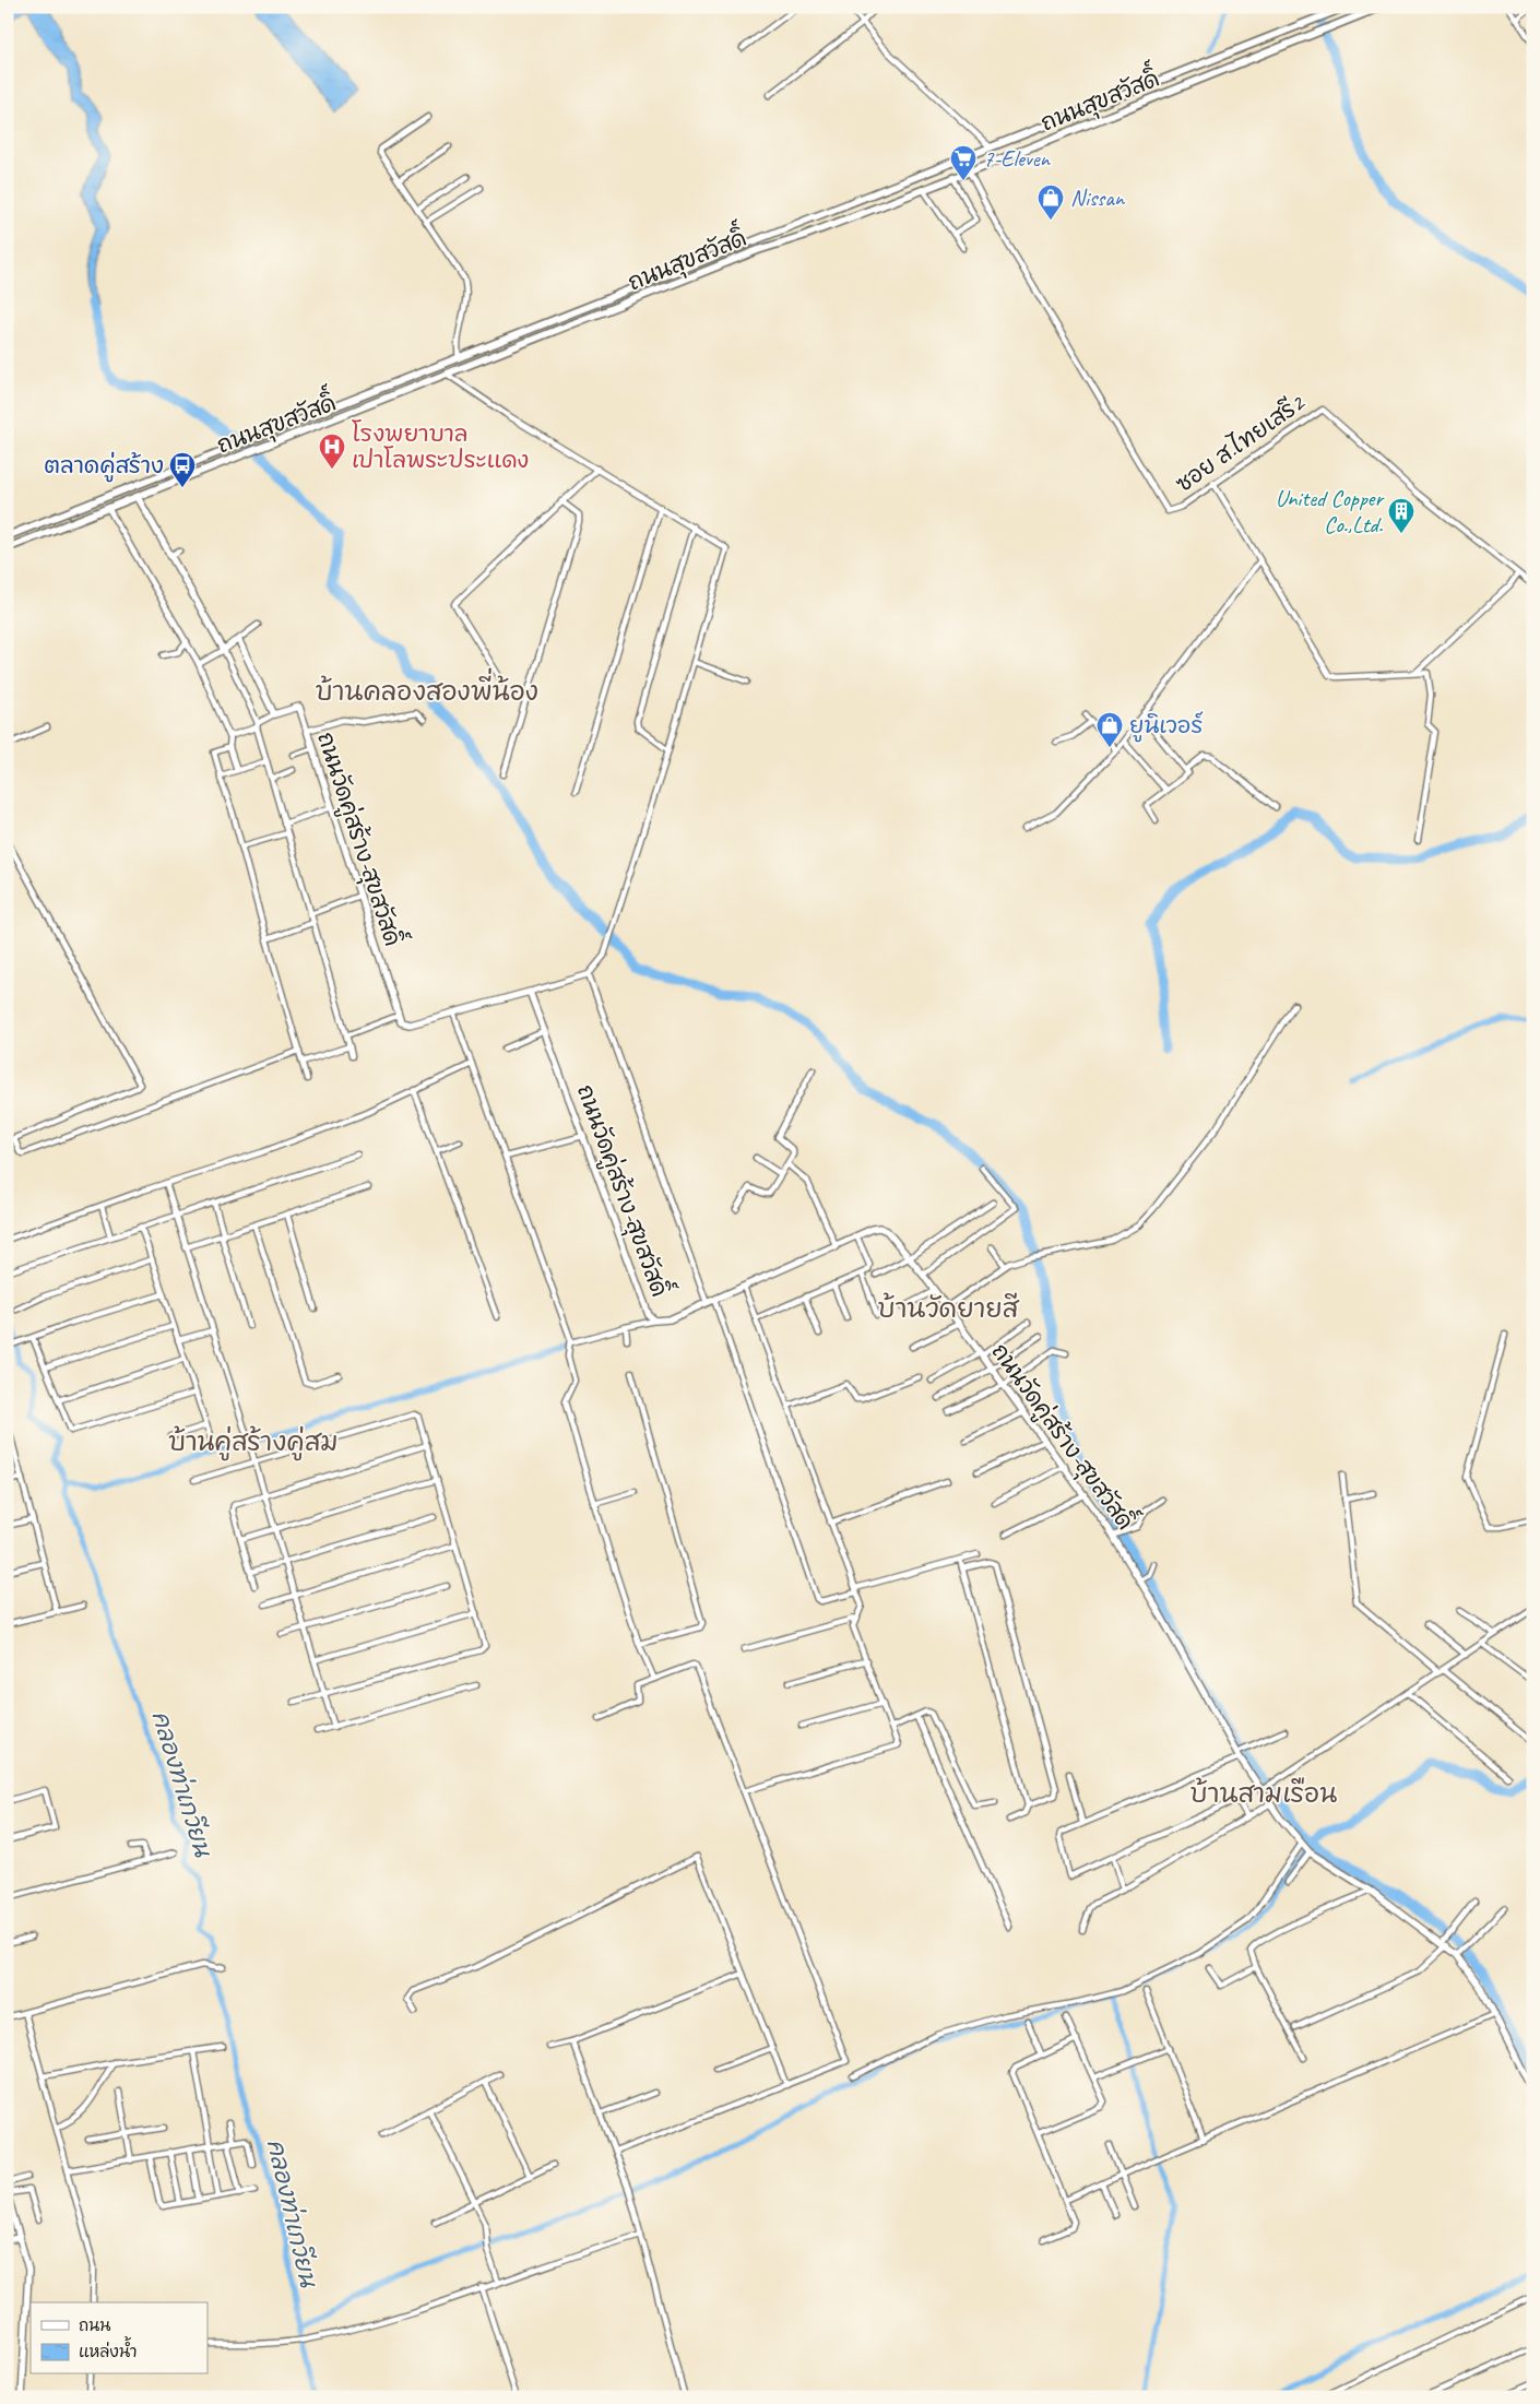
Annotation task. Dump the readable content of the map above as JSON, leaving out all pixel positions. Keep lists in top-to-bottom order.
{
  "streets": {
    "main road": ["ถนนสุขสวัสดิ์"],
    "street": ["ซอย ส.ไทยเสรี2", "ถนนวัดคู่สร้าง-สุขสวัสดิ์"]
  },
  "crossings": [
    ["ถนนสุขสวัสดิ์", "ซอย ส.ไทยเสรี2"]
  ],
  "districts": [
    "บ้านคลองสองพี่น้อง",
    "บ้านวัดยายสี",
    "บ้านคู่สร้างคู่สม",
    "บ้านสามเรือน"
  ],
  "water": ["คลองท่าเกวียน"],
  "places": {
    "supermarket": ["7-Eleven"],
    "shop": ["Nissan", "ยูนิเวอร์"],
    "hospital": ["โรงพยาบาล เปาโลพระประแดง"],
    "bus stop": ["ตลาดคู่สร้าง"],
    "building": ["United Copper Co.,Ltd."]
  },
  "legend": ["ถนน", "แหล่งน้ำ"]
}
